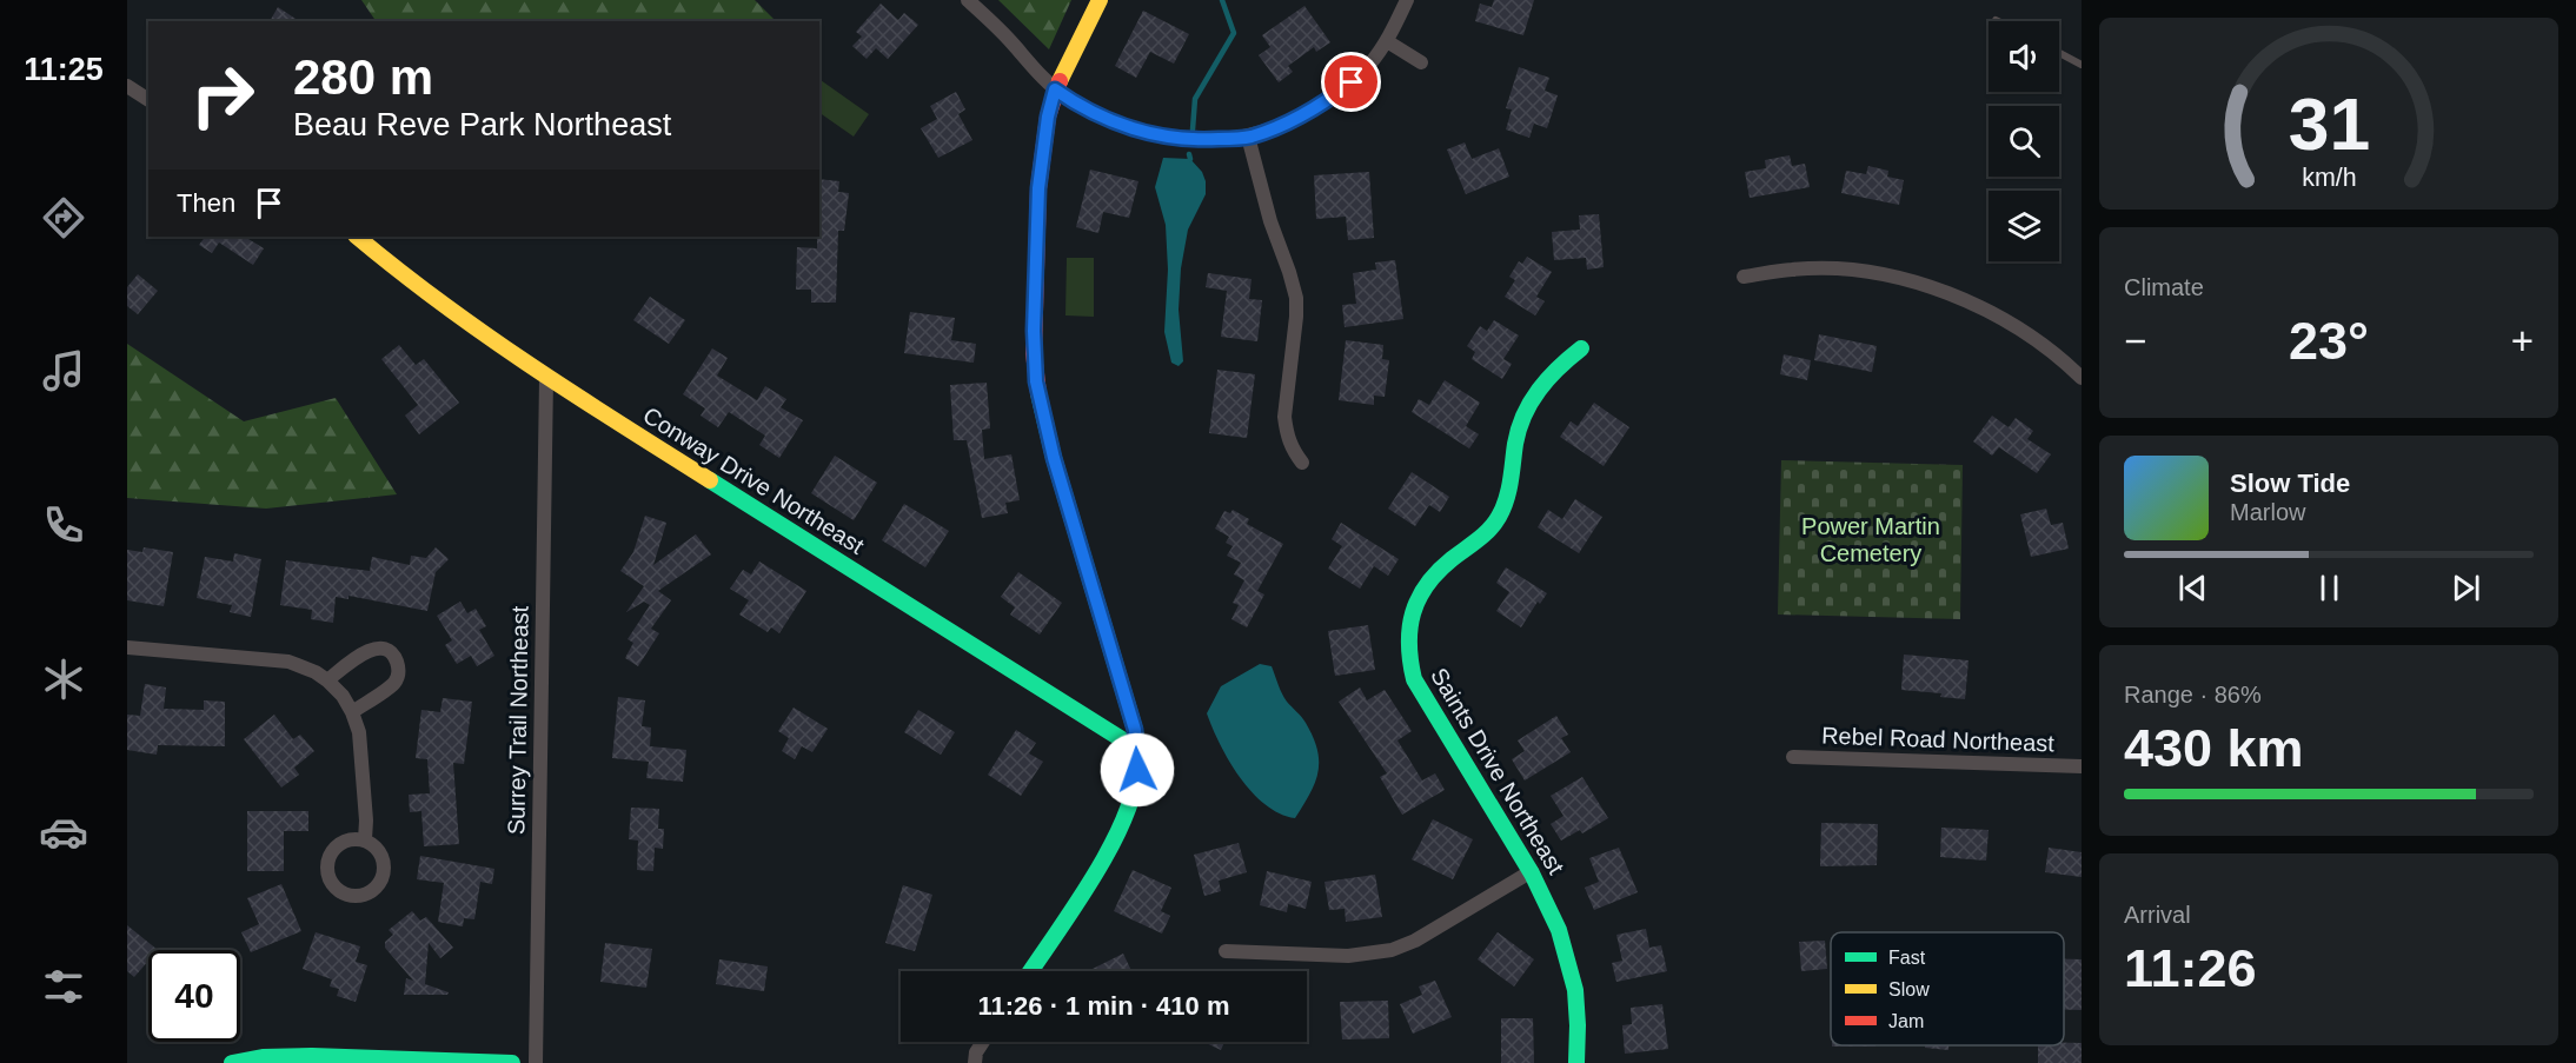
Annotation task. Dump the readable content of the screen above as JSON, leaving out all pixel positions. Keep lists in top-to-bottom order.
{
  "streets": {
    "street": [
      "Conway Drive Northeast",
      "Surrey Trail Northeast",
      "Rebel Road Northeast",
      "Saints Drive Northeast"
    ]
  },
  "crossings": [
    ["Conway Drive Northeast", "Surrey Trail Northeast"]
  ],
  "parks": ["Power Martin Cemetery"],
  "legend": ["Fast", "Slow", "Jam"],
  "page": {
    "tabs": "11:25",
    "turn": ["280 m", "Beau Reve Park Northeast"],
    "then": "Then",
    "tile": [
      "Climate",
      ["Range · 86%", "430 km"],
      ["Arrival", "11:26"]
    ],
    "heat": ["−", "23°", "+"],
    "song": ["Slow Tide", "Marlow"],
    "limit": "40",
    "trip": "11:26 · 1 min · 410 m",
    "gauge": ["31", "km/h"]
  }
}
